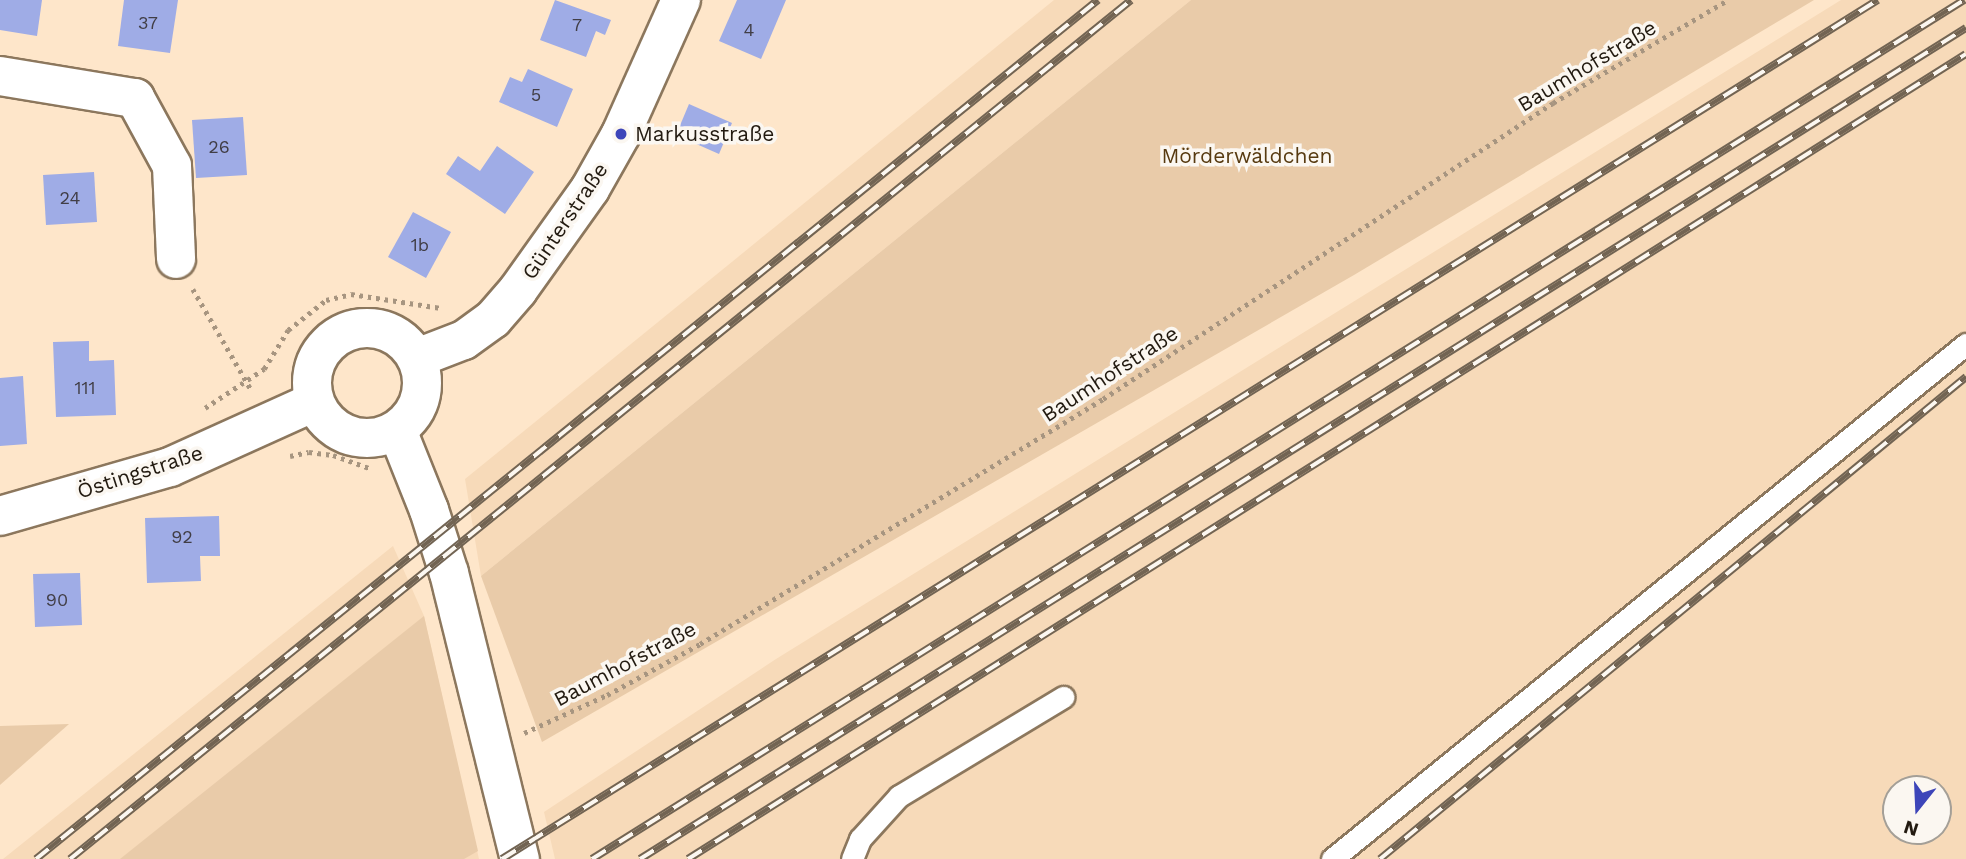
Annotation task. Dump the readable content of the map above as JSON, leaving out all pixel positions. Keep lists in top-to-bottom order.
{
  "streets": {
    "street": ["Günterstraße", "Östingstraße"],
    "path": ["Baumhofstraße"]
  },
  "crossings": [
    ["Günterstraße", "Östingstraße"]
  ],
  "parks": ["Mörderwäldchen"],
  "places": ["Markusstraße"],
  "house_numbers": [
    "37",
    "7",
    "4",
    "5",
    "26",
    "24",
    "1b",
    "111",
    "92",
    "90"
  ],
  "north": "bottom"
}
